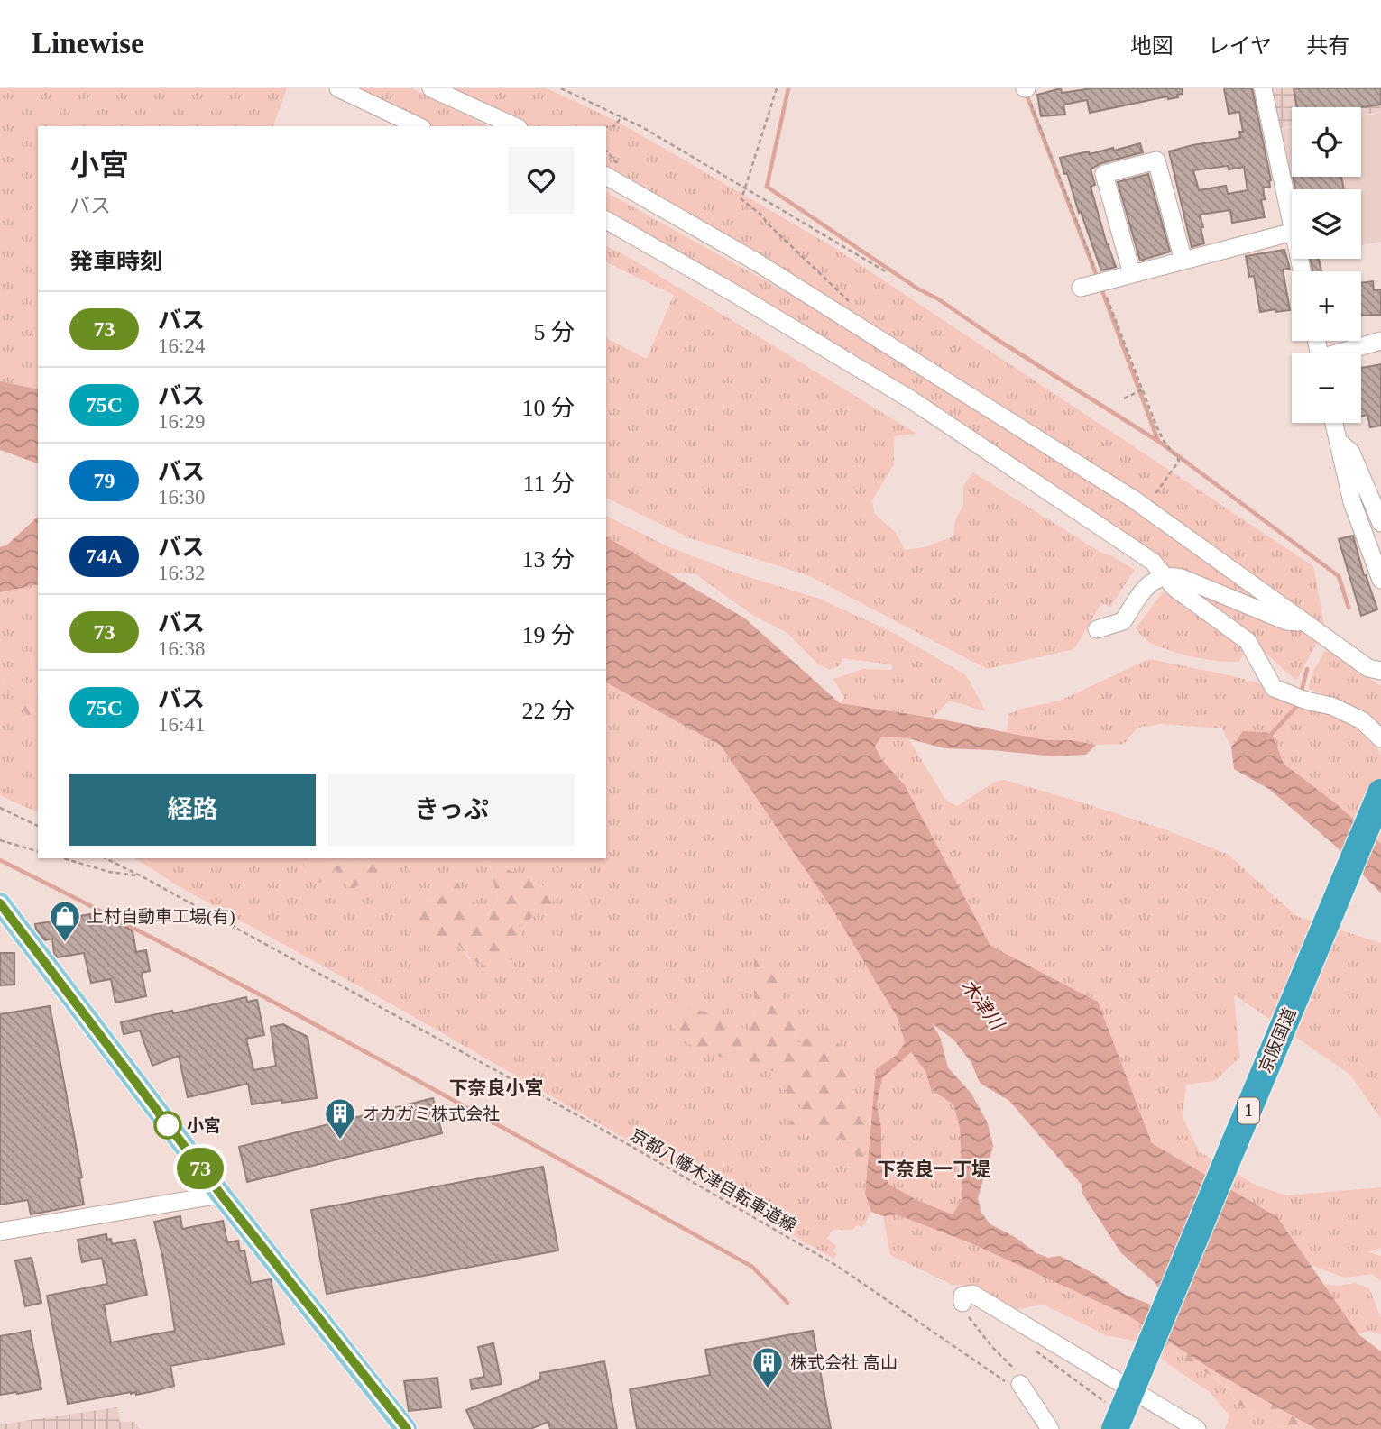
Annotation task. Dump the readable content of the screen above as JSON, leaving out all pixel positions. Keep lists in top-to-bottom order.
{
  "streets": {
    "highway": ["京阪国道", "1"],
    "path": ["京都八幡木津自転車道線"]
  },
  "districts": ["下奈良小宮", "下奈良一丁堤"],
  "water": ["木津川"],
  "places": {
    "shop": ["上村自動車工場(有)"],
    "other": ["小宮"],
    "building": ["オカガミ株式会社", "株式会社 高山"]
  },
  "lines": ["bus line 73"],
  "page": {
    "header": "Linewise",
    "nav": ["地図", "レイヤ", "共有"],
    "on_map": "73",
    "map_buttons": ["+", "−"],
    "heading": [
      ["小宮", "バス"],
      "発車時刻"
    ],
    "list": [
      {
        "mark": "73",
        "name": "バス",
        "note": "16:24",
        "value": "5 分"
      },
      {
        "mark": "75C",
        "name": "バス",
        "note": "16:29",
        "value": "10 分"
      },
      {
        "mark": "79",
        "name": "バス",
        "note": "16:30",
        "value": "11 分"
      },
      {
        "mark": "74A",
        "name": "バス",
        "note": "16:32",
        "value": "13 分"
      },
      {
        "mark": "73",
        "name": "バス",
        "note": "16:38",
        "value": "19 分"
      },
      {
        "mark": "75C",
        "name": "バス",
        "note": "16:41",
        "value": "22 分"
      }
    ],
    "buttons": ["経路", "きっぷ"]
  }
}
